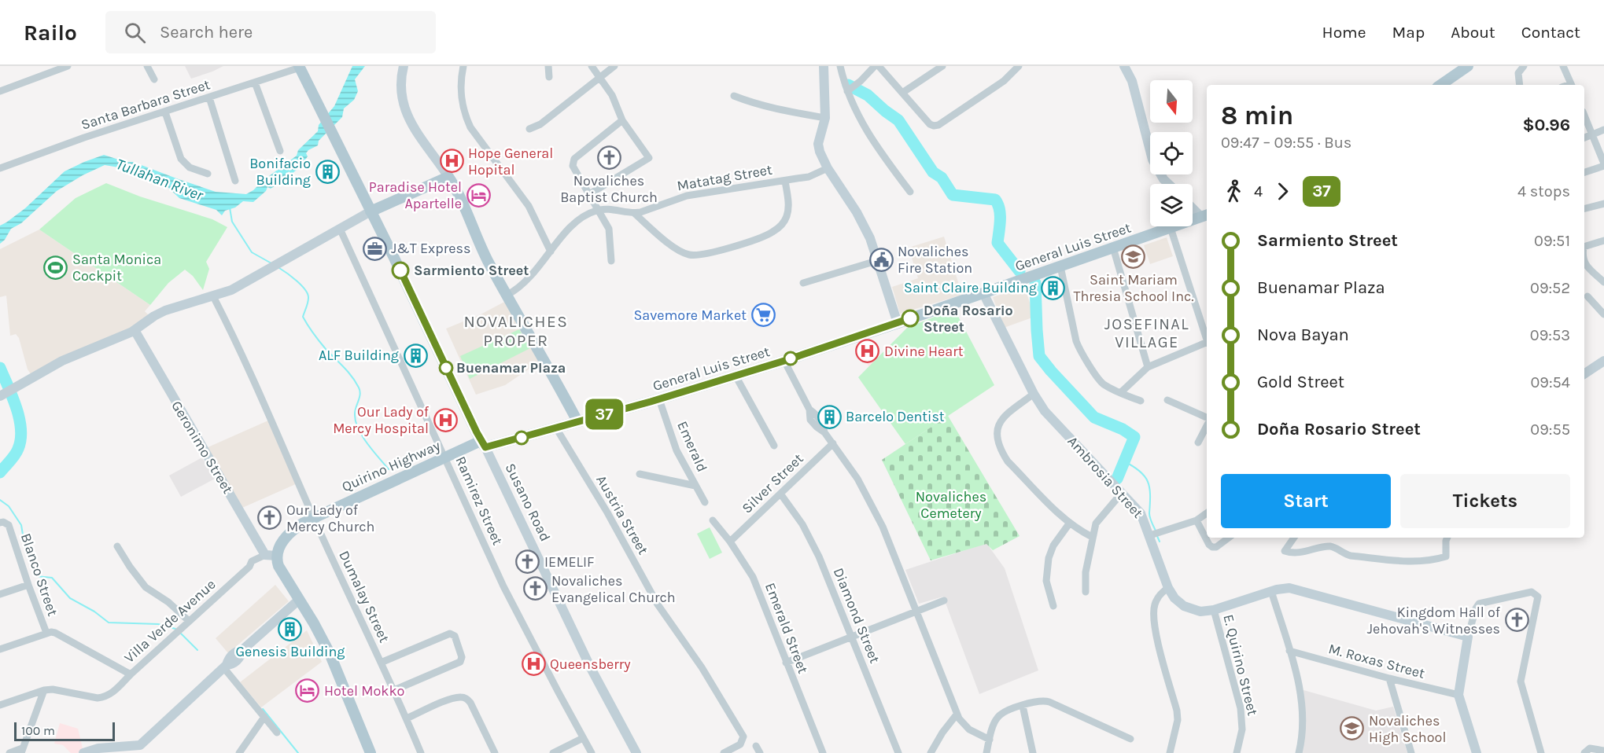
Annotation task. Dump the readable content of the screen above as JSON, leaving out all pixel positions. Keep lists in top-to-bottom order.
{
  "streets": {
    "main road": ["General Luis Street", "Quirino Highway"],
    "street": [
      "Santa Barbara Street",
      "Matatag Street",
      "Emerald",
      "Geronimo Street",
      "Ambrosia Street",
      "Silver Street",
      "Ramirez Street",
      "Susano Road",
      "Austria Street",
      "Blanco Street",
      "Dumalay Street",
      "Diamond Street",
      "Villa Verde Avenue",
      "Emerald Street",
      "M. Roxas Street",
      "E. Quirino Street"
    ]
  },
  "crossings": [
    ["General Luis Street", "Emerald"],
    ["General Luis Street", "Quirino Highway"],
    ["General Luis Street", "Ambrosia Street"],
    ["General Luis Street", "Susano Road"],
    ["General Luis Street", "Austria Street"],
    ["Geronimo Street", "Quirino Highway"],
    ["Geronimo Street", "Villa Verde Avenue"],
    ["Quirino Highway", "Ramirez Street"],
    ["Quirino Highway", "Susano Road"],
    ["Quirino Highway", "Dumalay Street"],
    ["Quirino Highway", "Villa Verde Avenue"],
    ["Ambrosia Street", "E. Quirino Street"],
    ["Silver Street", "Diamond Street"],
    ["Silver Street", "Emerald Street"],
    ["Blanco Street", "Villa Verde Avenue"]
  ],
  "districts": ["NOVALICHES PROPER", "JOSEFINAL VILLAGE"],
  "water": ["Tullahan River"],
  "parks": ["Novaliches Cemetery"],
  "places": {
    "church": [
      "Novaliches Baptist Church",
      "Our Lady of Mercy Church",
      "IEMELIF",
      "Novaliches Evangelical Church",
      "Kingdom Hall of Jehovah's Witnesses"
    ],
    "hospital": [
      "Hope General Hopital",
      "Divine Heart",
      "Our Lady of Mercy Hospital",
      "Queensberry"
    ],
    "building": [
      "Bonifacio Building",
      "Saint Claire Building",
      "ALF Building",
      "Barcelo Dentist",
      "Genesis Building"
    ],
    "hotel": ["Paradise Hotel Apartelle", "Hotel Mokko"],
    "office": ["J&T Express"],
    "school or university": ["Saint Mariam Thresia School Inc.", "Novaliches High School"],
    "public building": ["Novaliches Fire Station"],
    "sports": ["Santa Monica Cockpit"],
    "other": ["Sarmiento Street", "Doña Rosario Street", "Buenamar Plaza"],
    "supermarket": ["Savemore Market"]
  },
  "lines": ["bus line 37"],
  "scale_bar": "100 m",
  "north": "bottom",
  "page": {
    "header": "Railo",
    "search": "Search here",
    "nav": [
      "Home",
      "Map",
      "About",
      "Contact"
    ],
    "on_map": "37",
    "heading": ["8 min", "09:47 – 09:55 · Bus", "$0.96"],
    "legs": ["4", "37", "4 stops"],
    "list": [
      {
        "name": "Sarmiento Street",
        "value": "09:51"
      },
      {
        "name": "Buenamar Plaza",
        "value": "09:52"
      },
      {
        "name": "Nova Bayan",
        "value": "09:53"
      },
      {
        "name": "Gold Street",
        "value": "09:54"
      },
      {
        "name": "Doña Rosario Street",
        "value": "09:55"
      }
    ],
    "buttons": ["Start", "Tickets"],
    "scale": "100 m"
  }
}
